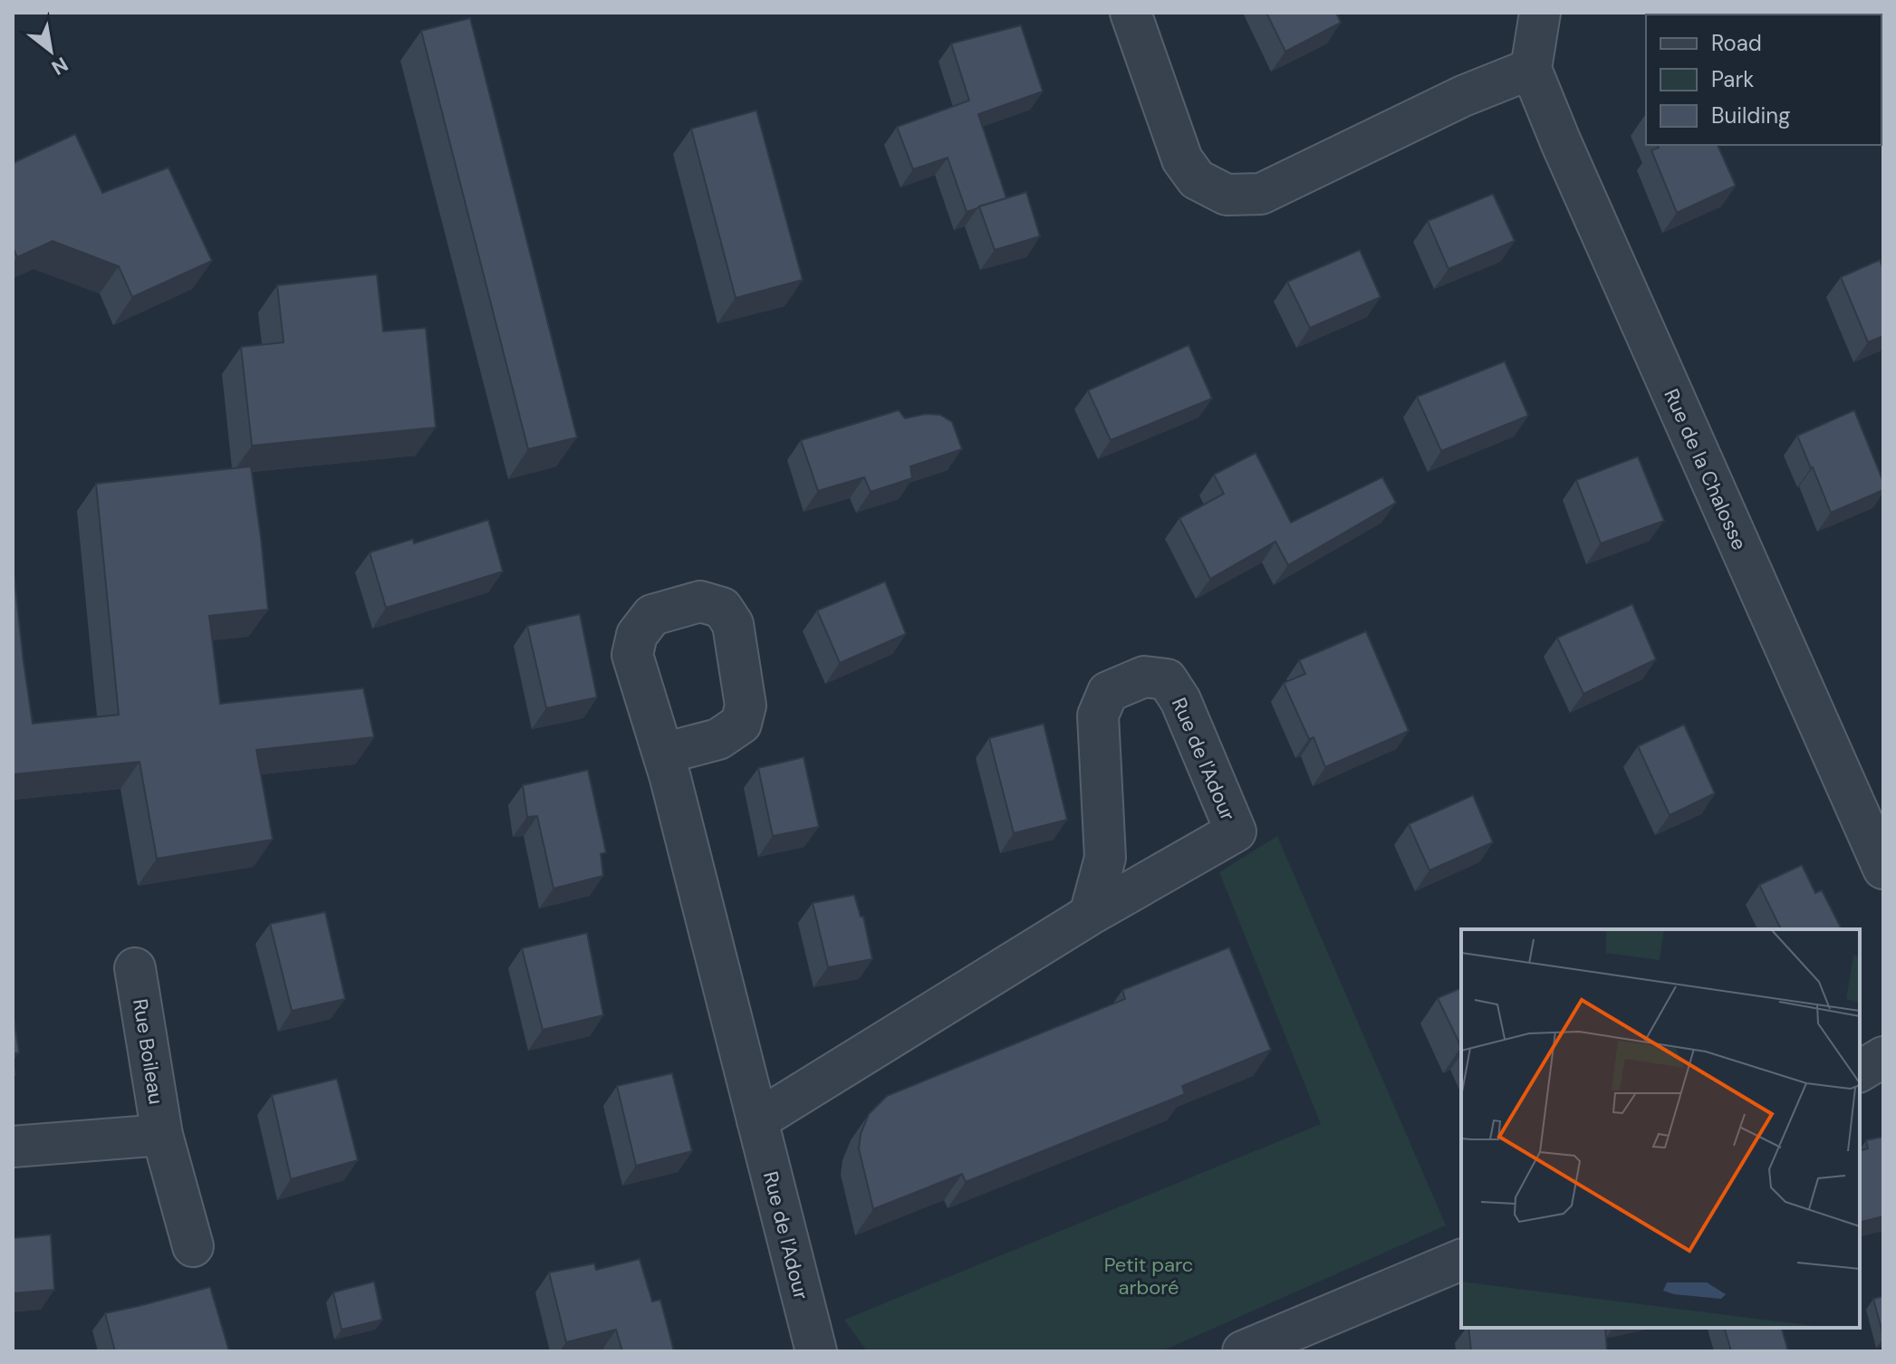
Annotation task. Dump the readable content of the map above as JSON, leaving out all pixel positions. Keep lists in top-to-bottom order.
{
  "streets": {
    "street": ["Rue de la Chalosse", "Rue de l'Adour", "Rue Boileau"]
  },
  "parks": ["Petit parc arboré"],
  "legend": ["Road", "Park", "Building"],
  "north": "bottom right"
}
